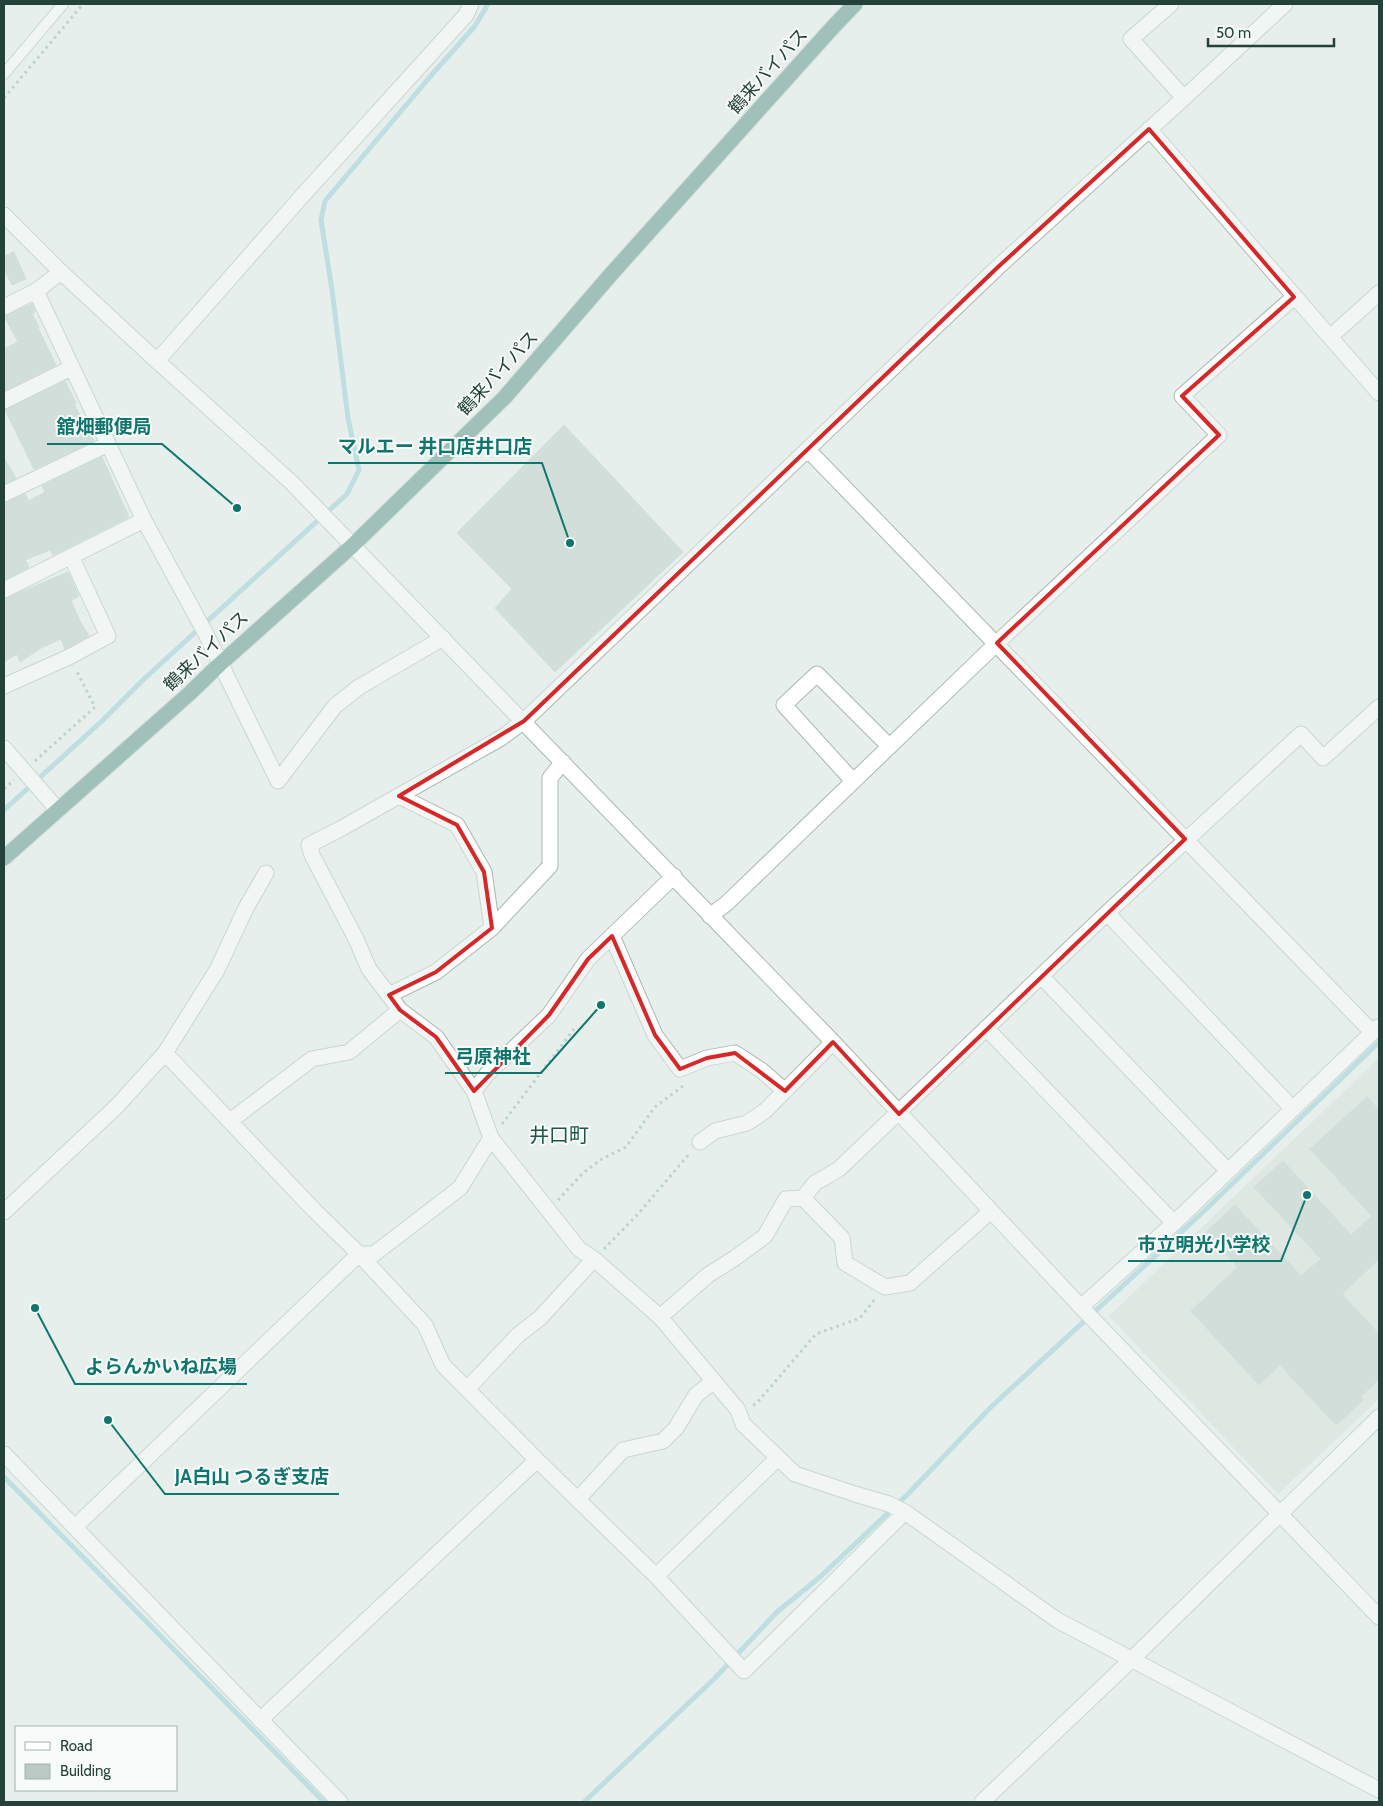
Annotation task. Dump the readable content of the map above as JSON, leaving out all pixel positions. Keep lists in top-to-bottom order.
{
  "streets": {
    "highway": ["鶴来バイパス"]
  },
  "districts": ["井口町"],
  "places": [
    "舘畑郵便局",
    "マルエー 井口店井口店",
    "弓原神社",
    "市立明光小学校",
    "よらんかいね広場",
    "JA白山 つるぎ支店"
  ],
  "legend": ["Road", "Building"],
  "scale_bar": "50 m"
}
